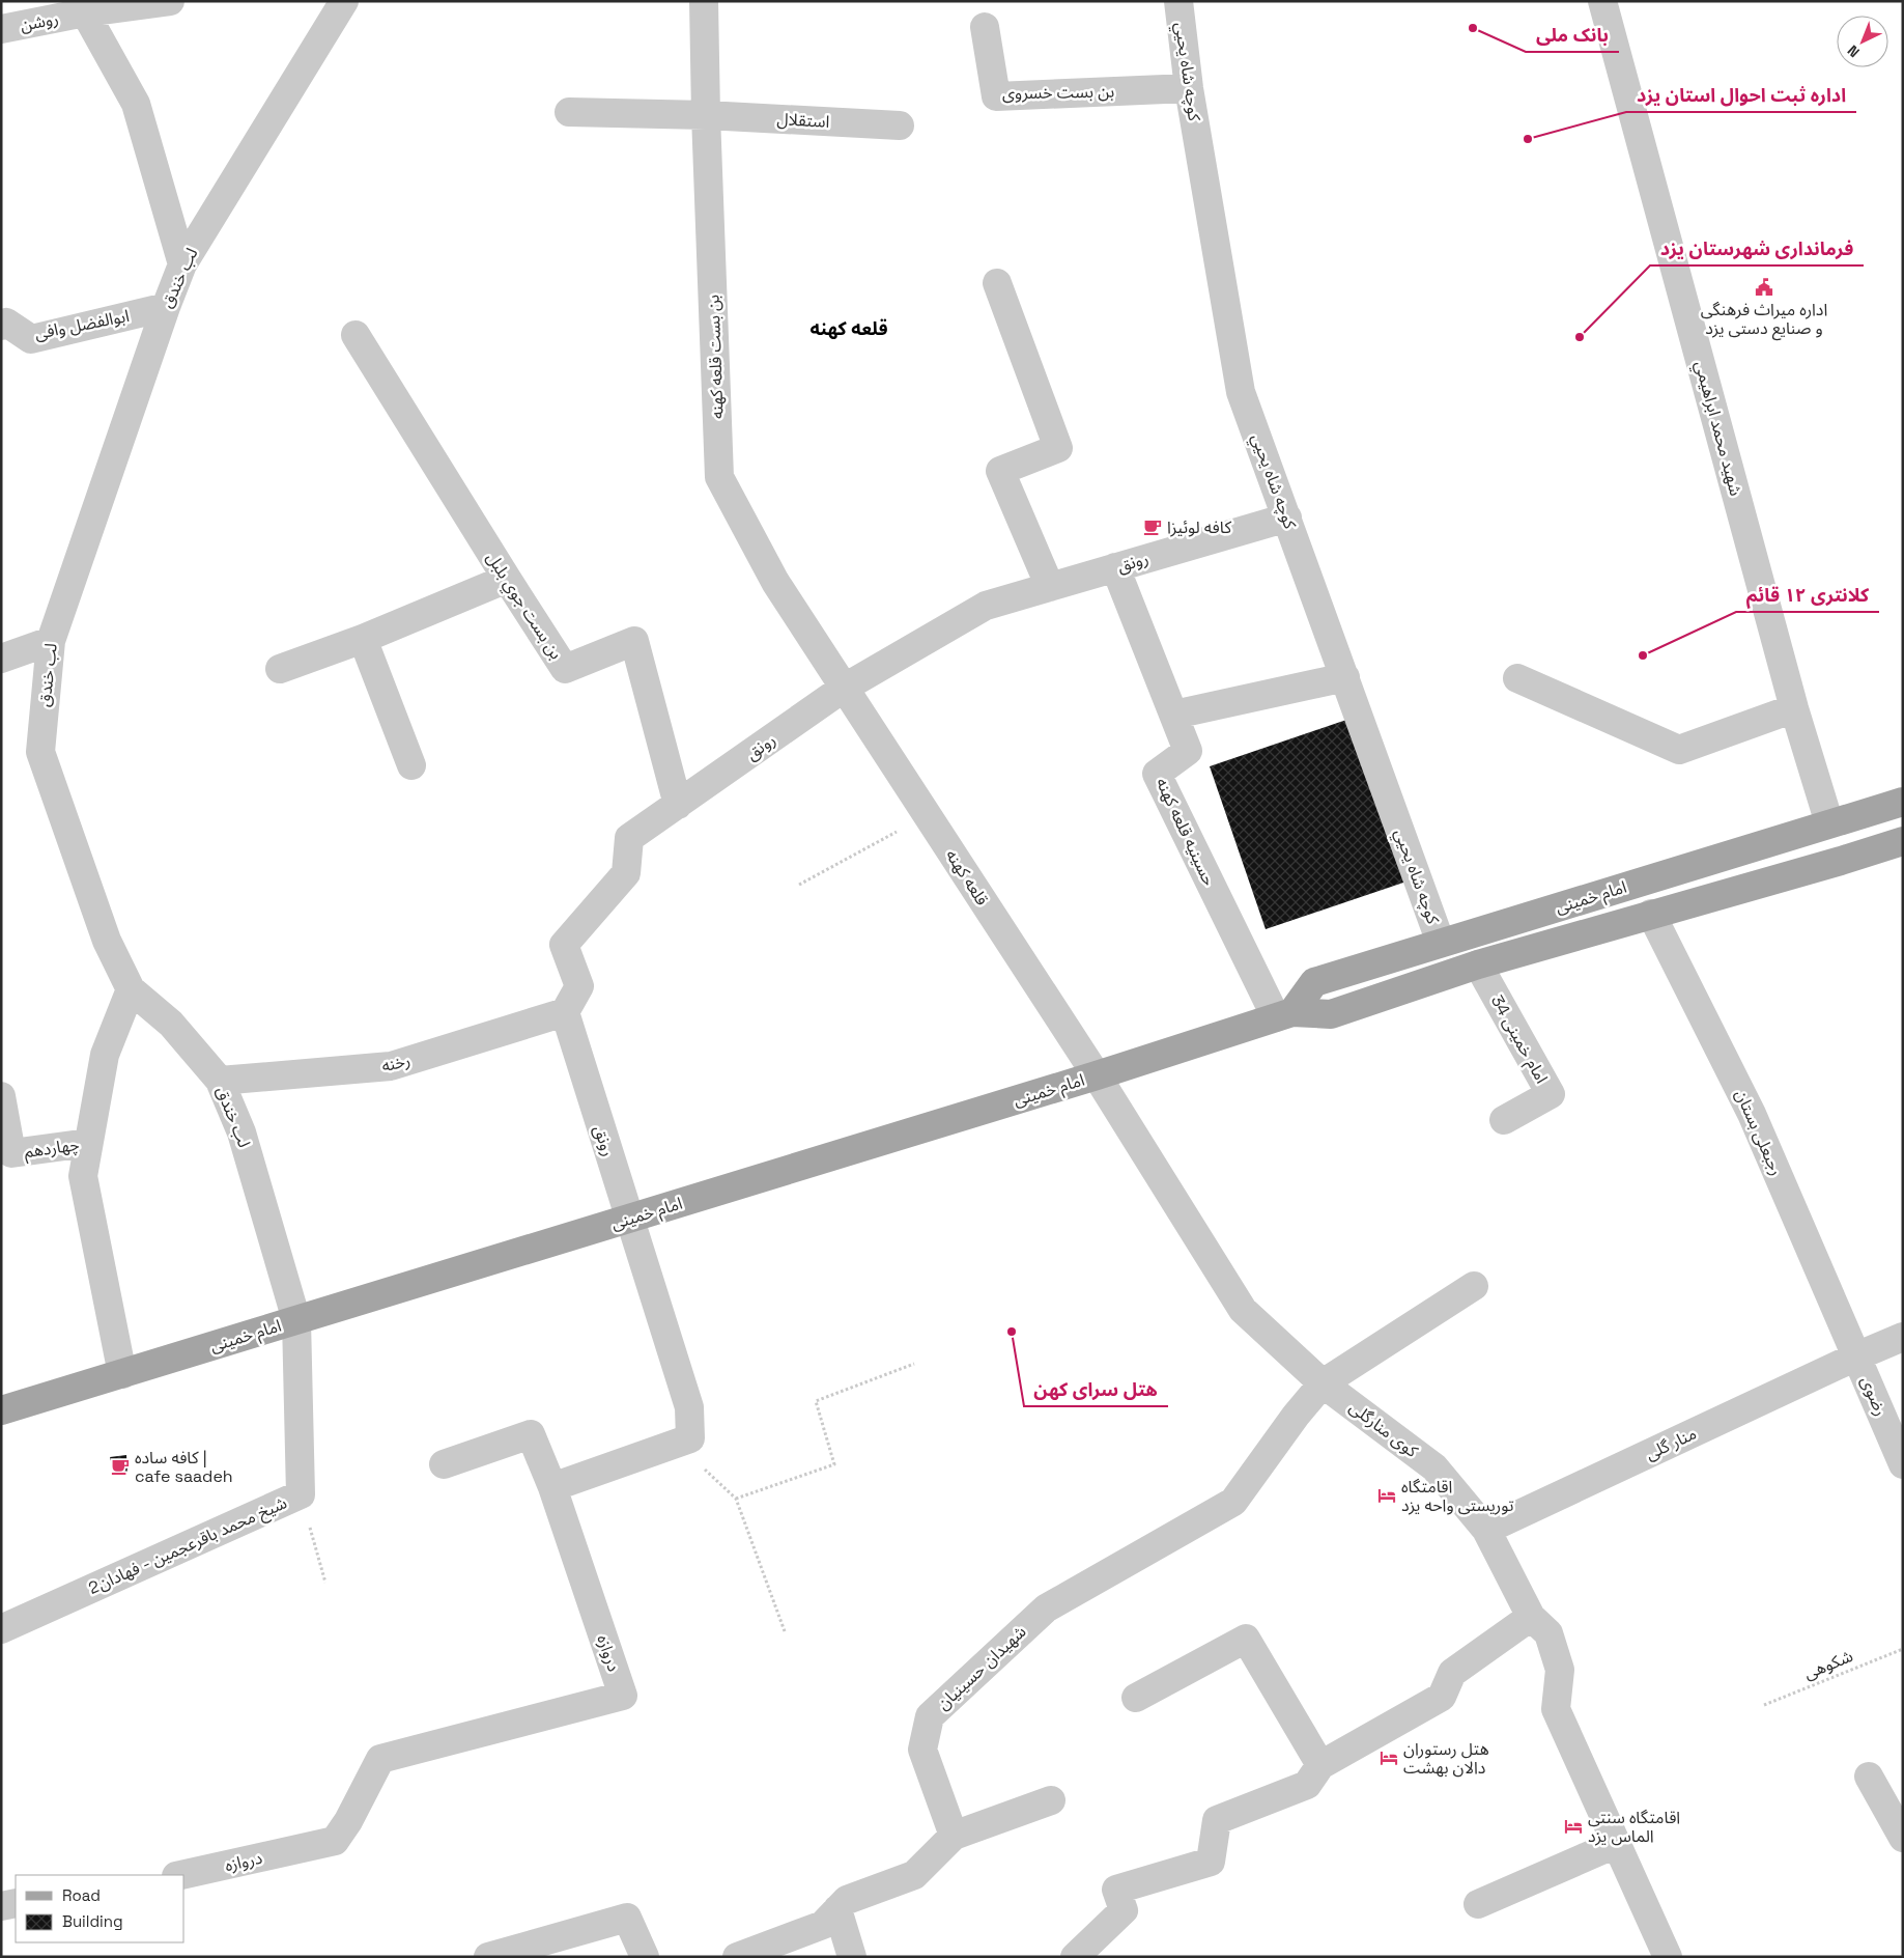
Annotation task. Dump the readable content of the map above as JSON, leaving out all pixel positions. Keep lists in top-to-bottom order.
{
  "streets": {
    "main road": ["امام خمینی"],
    "street": [
      "روشن",
      "کوچه شاه يحيي",
      "بن بست خسروی",
      "استقلال",
      "لب خندق",
      "ابوالفضل وافی",
      "بن بست قلعه کهنه",
      "شهيد محمد ابراهيمي",
      "رونق",
      "بن بست جوي بلبل",
      "حسينيه قلعه کهنه",
      "قلعه کهنه",
      "امام خمینی 34",
      "رخنه",
      "رجبعلی بستان",
      "چهاردهم",
      "رضوی",
      "کوی منارگلی",
      "منار گلی",
      "شیخ محمد باقرعجمین - فهادان2",
      "دروازه",
      "شهیدان حسینیان"
    ],
    "path": ["شکوهی"]
  },
  "crossings": [
    ["کوچه شاه يحيي", "بن بست خسروی"],
    ["کوچه شاه يحيي", "رونق"],
    ["کوچه شاه يحيي", "امام خمینی"],
    ["استقلال", "بن بست قلعه کهنه"],
    ["لب خندق", "ابوالفضل وافی"],
    ["لب خندق", "امام خمینی"],
    ["لب خندق", "رخنه"],
    ["لب خندق", "شیخ محمد باقرعجمین - فهادان2"],
    ["بن بست قلعه کهنه", "رونق"],
    ["بن بست قلعه کهنه", "قلعه کهنه"],
    ["شهيد محمد ابراهيمي", "امام خمینی"],
    ["رونق", "بن بست جوي بلبل"],
    ["رونق", "حسينيه قلعه کهنه"],
    ["رونق", "قلعه کهنه"],
    ["رونق", "امام خمینی"],
    ["رونق", "رخنه"],
    ["حسينيه قلعه کهنه", "امام خمینی"],
    ["قلعه کهنه", "امام خمینی"],
    ["قلعه کهنه", "کوی منارگلی"],
    ["امام خمینی", "امام خمینی 34"],
    ["امام خمینی", "رجبعلی بستان"],
    ["امام خمینی", "کوی منارگلی"],
    ["امام خمینی", "شیخ محمد باقرعجمین - فهادان2"],
    ["رجبعلی بستان", "رضوی"],
    ["رجبعلی بستان", "منار گلی"],
    ["رضوی", "منار گلی"],
    ["کوی منارگلی", "منار گلی"],
    ["کوی منارگلی", "شهیدان حسینیان"]
  ],
  "districts": ["قلعه کهنه"],
  "places": {
    "other": [
      "بانک ملی",
      "اداره ثبت احوال استان یزد",
      "فرمانداری شهرستان یزد",
      "کلانتری ۱۲ قائم",
      "هتل سرای کهن"
    ],
    "public building": ["اداره میراث فرهنگی و صنایع دستی یزد"],
    "cafe": ["کافه لوئیزا", "کافه ساده | cafe saadeh"],
    "hotel": ["اقامتگاه توریستی واحه یزد", "هتل رستوران دالان بهشت", "اقامتگاه سنتی الماس یزد"]
  },
  "legend": ["Road", "Building"],
  "north": "bottom left"
}
